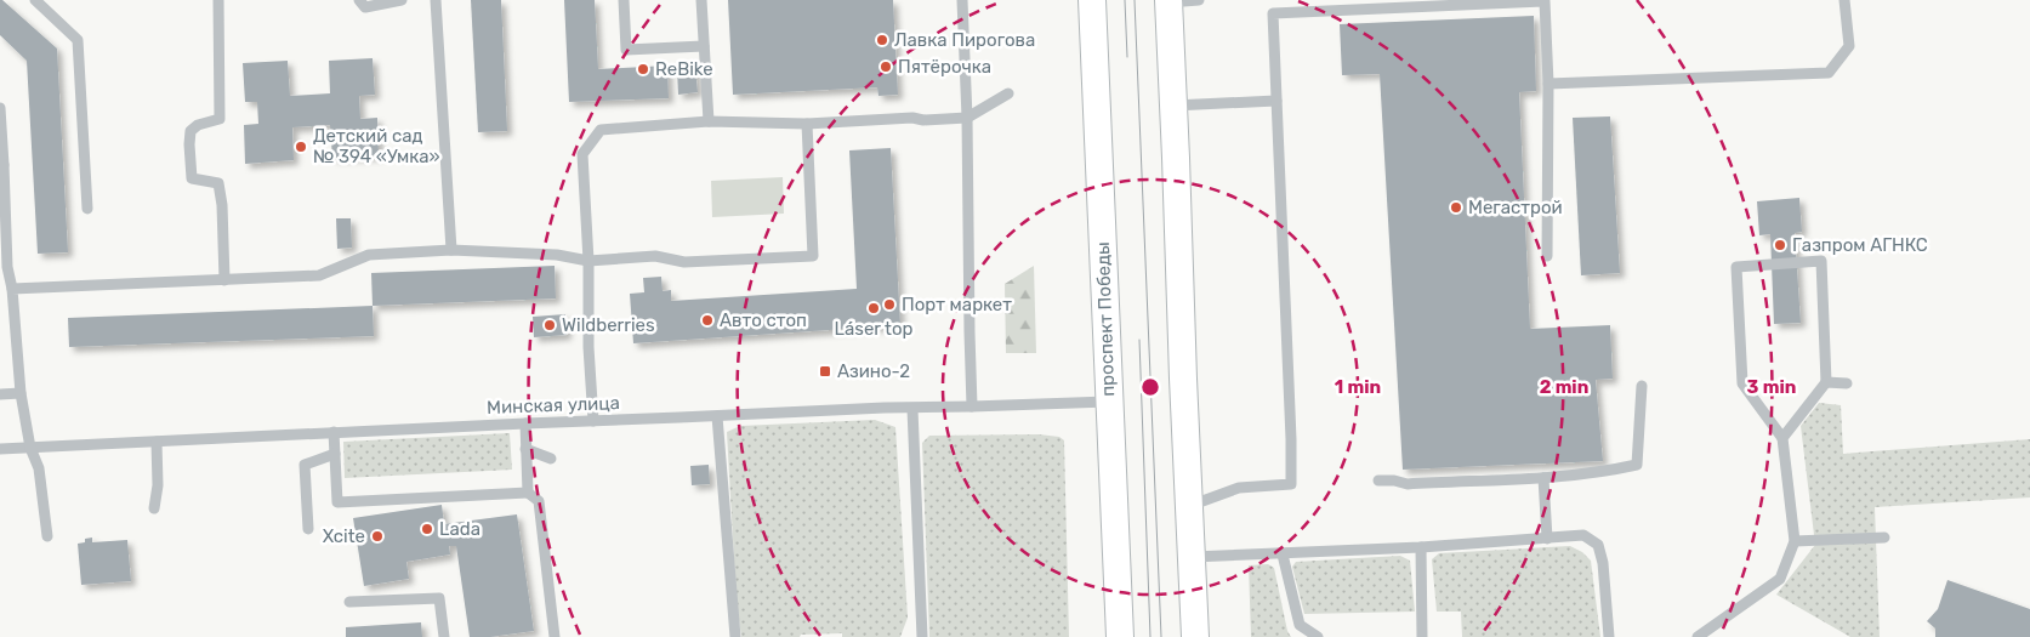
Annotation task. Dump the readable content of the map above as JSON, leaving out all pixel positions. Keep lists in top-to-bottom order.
{
  "streets": {
    "main road": ["проспект Победы"],
    "street": ["Минская улица"]
  },
  "crossings": [
    ["проспект Победы", "Минская улица"]
  ],
  "places": {
    "other": [
      "Лавка Пирогова",
      "Пятёрочка",
      "ReBike",
      "Детский сад № 394 «Умка»",
      "Мегастрой",
      "Газпром АГНКС",
      "Порт маркет",
      "Láser top",
      "Авто стоп",
      "Wildberries",
      "Lada",
      "Xcite"
    ],
    "transit": ["Азино-2"]
  },
  "rings": ["1 min", "2 min", "3 min"]
}
